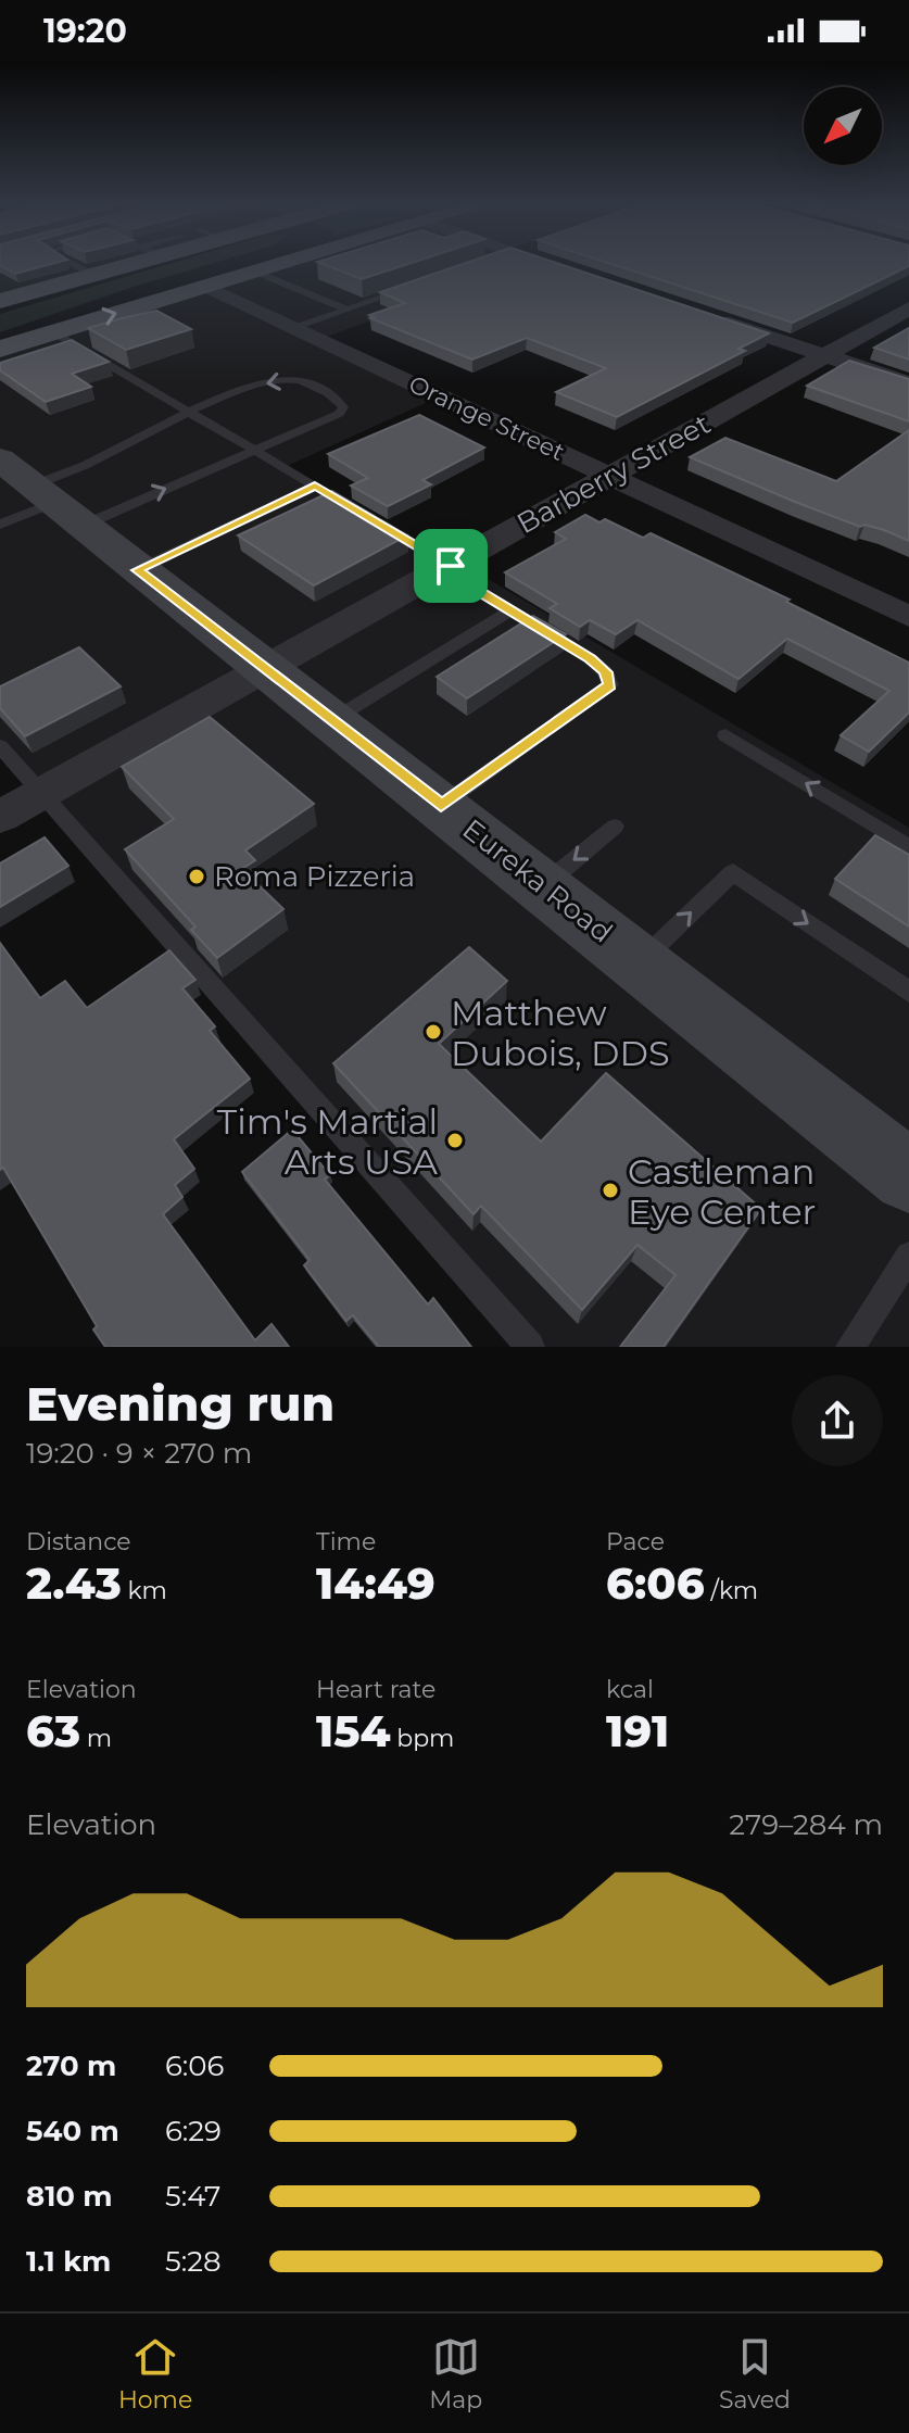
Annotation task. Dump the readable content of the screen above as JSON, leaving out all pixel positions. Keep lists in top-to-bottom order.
{
  "streets": {
    "main road": ["Eureka Road"],
    "street": ["Orange Street", "Barberry Street"]
  },
  "crossings": [
    ["Orange Street", "Barberry Street"],
    ["Barberry Street", "Eureka Road"]
  ],
  "places": [
    "Roma Pizzeria",
    "Matthew Dubois, DDS",
    "Tim's Martial Arts USA",
    "Castleman Eye Center"
  ],
  "north": "bottom left",
  "page": {
    "status": "19:20",
    "heading": ["Evening run", "19:20 · 9 × 270 m"],
    "stats": [
      ["Distance", "2.43 km"],
      ["Time", "14:49"],
      ["Pace", "6:06 /km"],
      ["Elevation", "63 m"],
      ["Heart rate", "154 bpm"],
      ["kcal", "191"]
    ],
    "chart": ["Elevation", "279–284 m"],
    "list": [
      {
        "name": "270 m",
        "note": "6:06"
      },
      {
        "name": "540 m",
        "note": "6:29"
      },
      {
        "name": "810 m",
        "note": "5:47"
      },
      {
        "name": "1.1 km",
        "note": "5:28"
      }
    ],
    "tabs": ["Home", "Map", "Saved"]
  }
}
